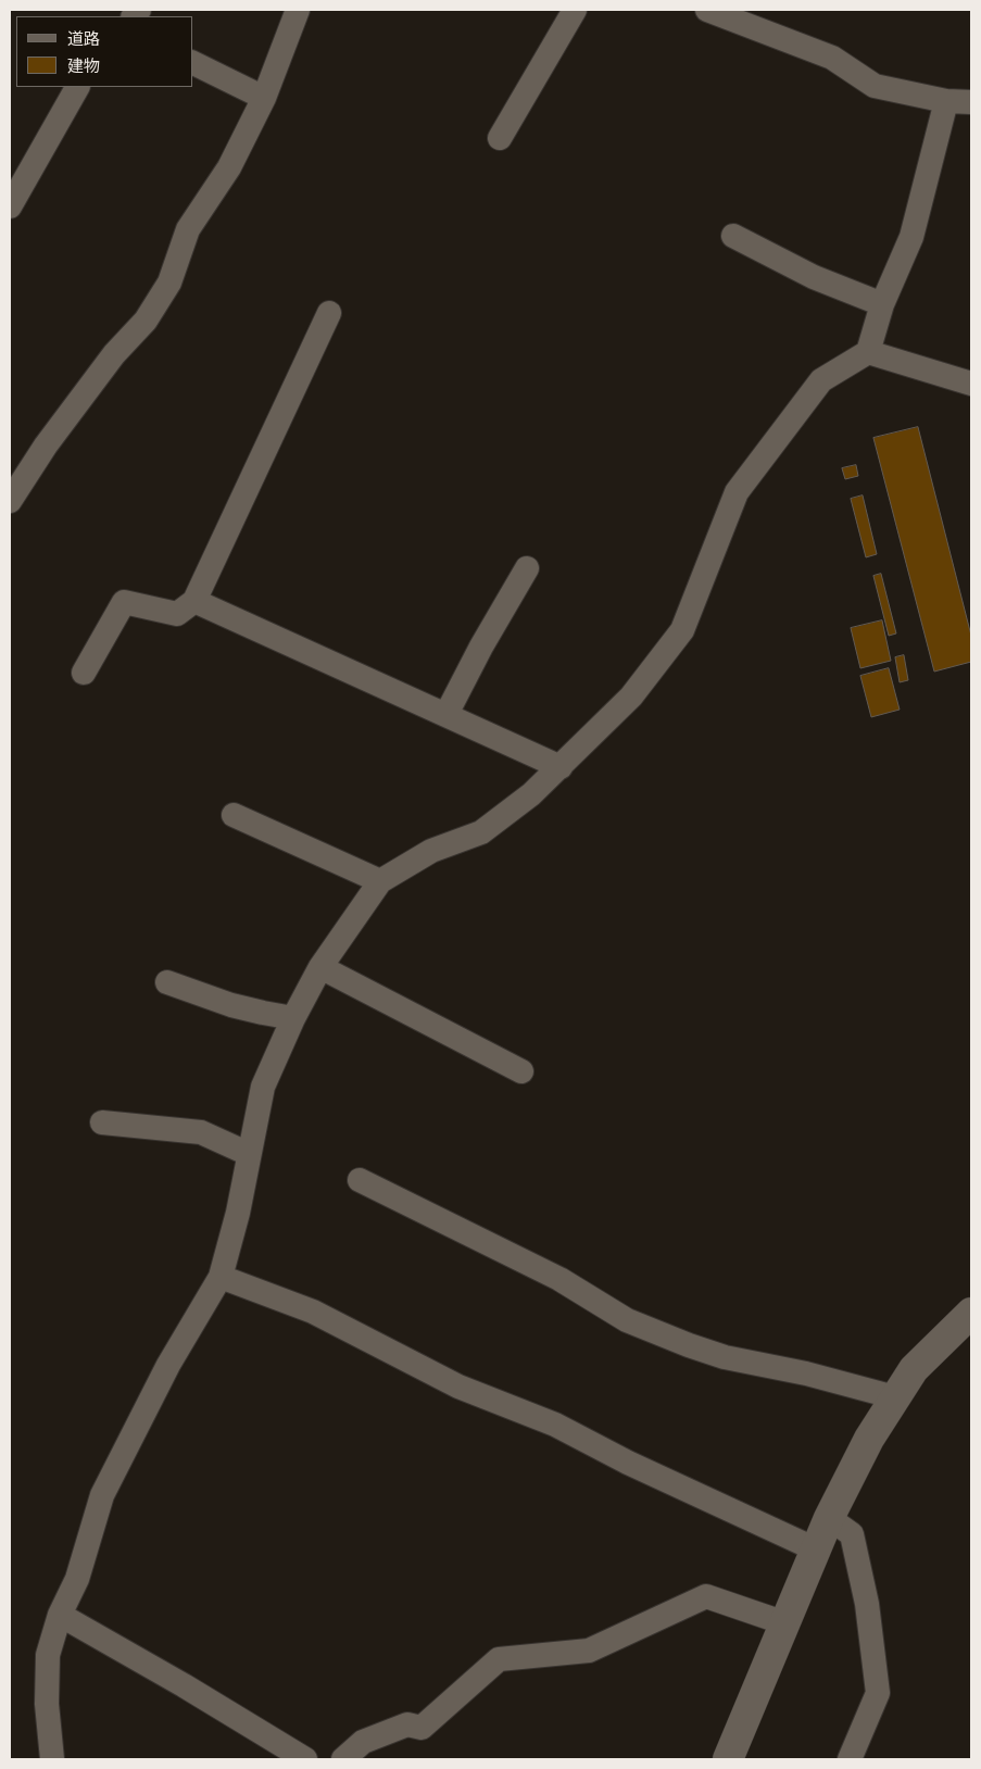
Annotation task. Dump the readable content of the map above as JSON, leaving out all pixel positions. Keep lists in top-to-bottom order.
{
  "legend": ["道路", "建物"]
}
